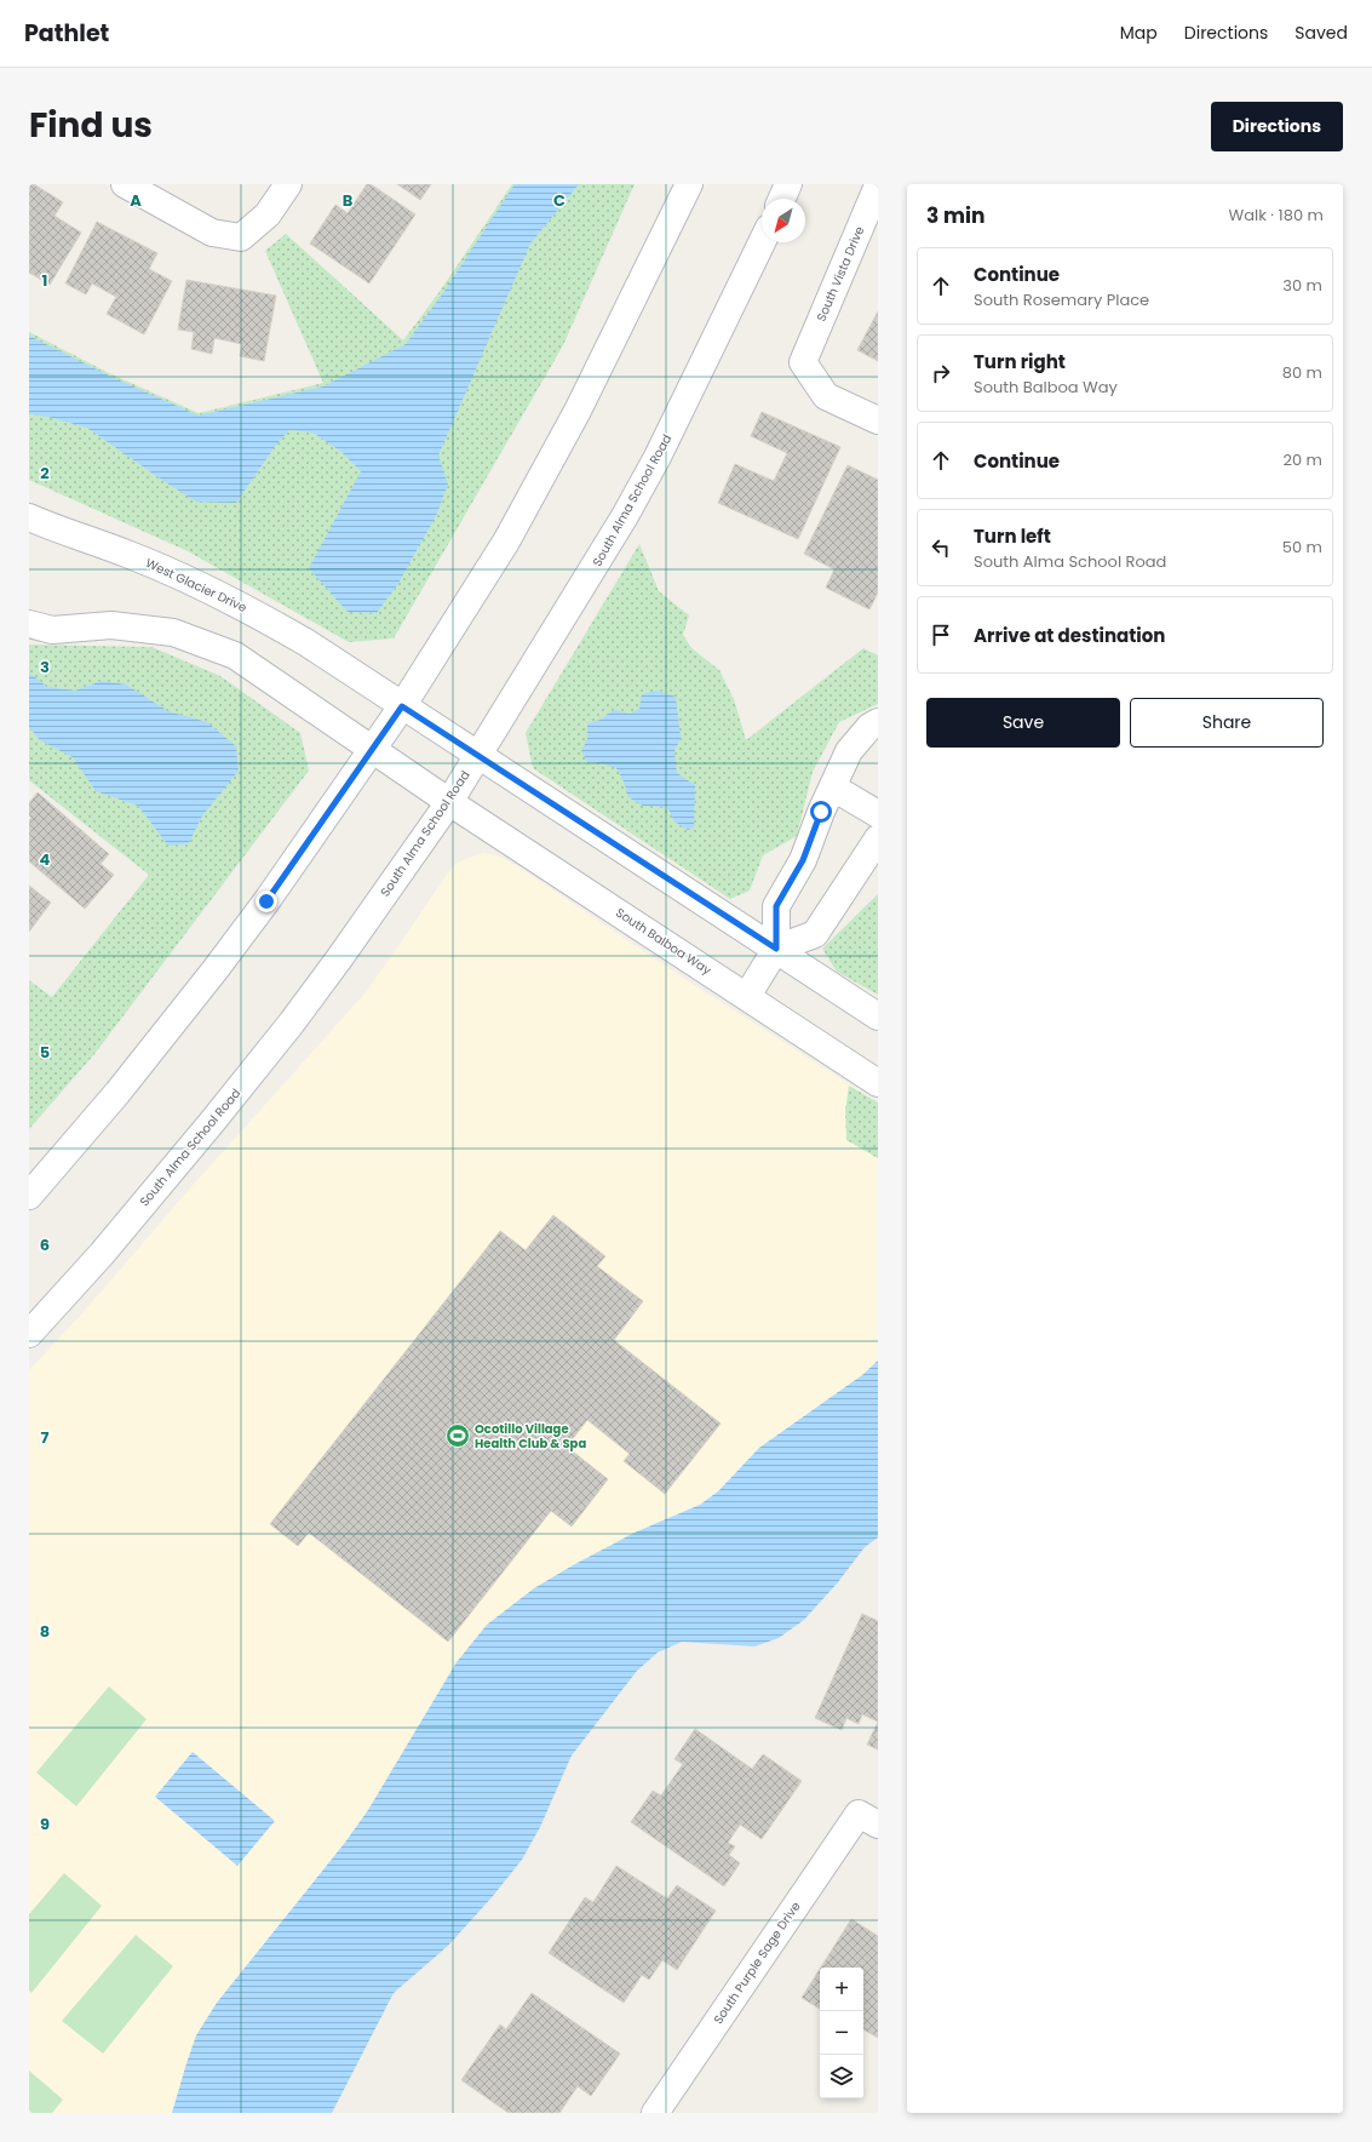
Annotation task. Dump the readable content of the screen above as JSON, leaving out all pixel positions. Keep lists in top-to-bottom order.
{
  "streets": {
    "street": [
      "South Vista Drive",
      "South Alma School Road",
      "West Glacier Drive",
      "South Balboa Way",
      "South Purple Sage Drive"
    ]
  },
  "crossings": [
    ["South Alma School Road", "West Glacier Drive"],
    ["South Alma School Road", "South Balboa Way"]
  ],
  "places": {
    "sports": ["Ocotillo Village Health Club & Spa"]
  },
  "north": "bottom left",
  "page": {
    "header": "Pathlet",
    "nav": ["Map", "Directions", "Saved"],
    "title": "Find us",
    "buttons": [
      "Directions",
      ["Save", "Share"]
    ],
    "heading": ["3 min", "Walk · 180 m"],
    "list": [
      ["Continue", "South Rosemary Place", "30 m"],
      ["Turn right", "South Balboa Way", "80 m"],
      ["Continue", "20 m"],
      ["Turn left", "South Alma School Road", "50 m"],
      "Arrive at destination"
    ],
    "map_buttons": ["+", "−"]
  },
  "grid": {
    "columns": ["A", "B", "C"],
    "rows": [
      "1",
      "2",
      "3",
      "4",
      "5",
      "6",
      "7",
      "8",
      "9"
    ]
  }
}
